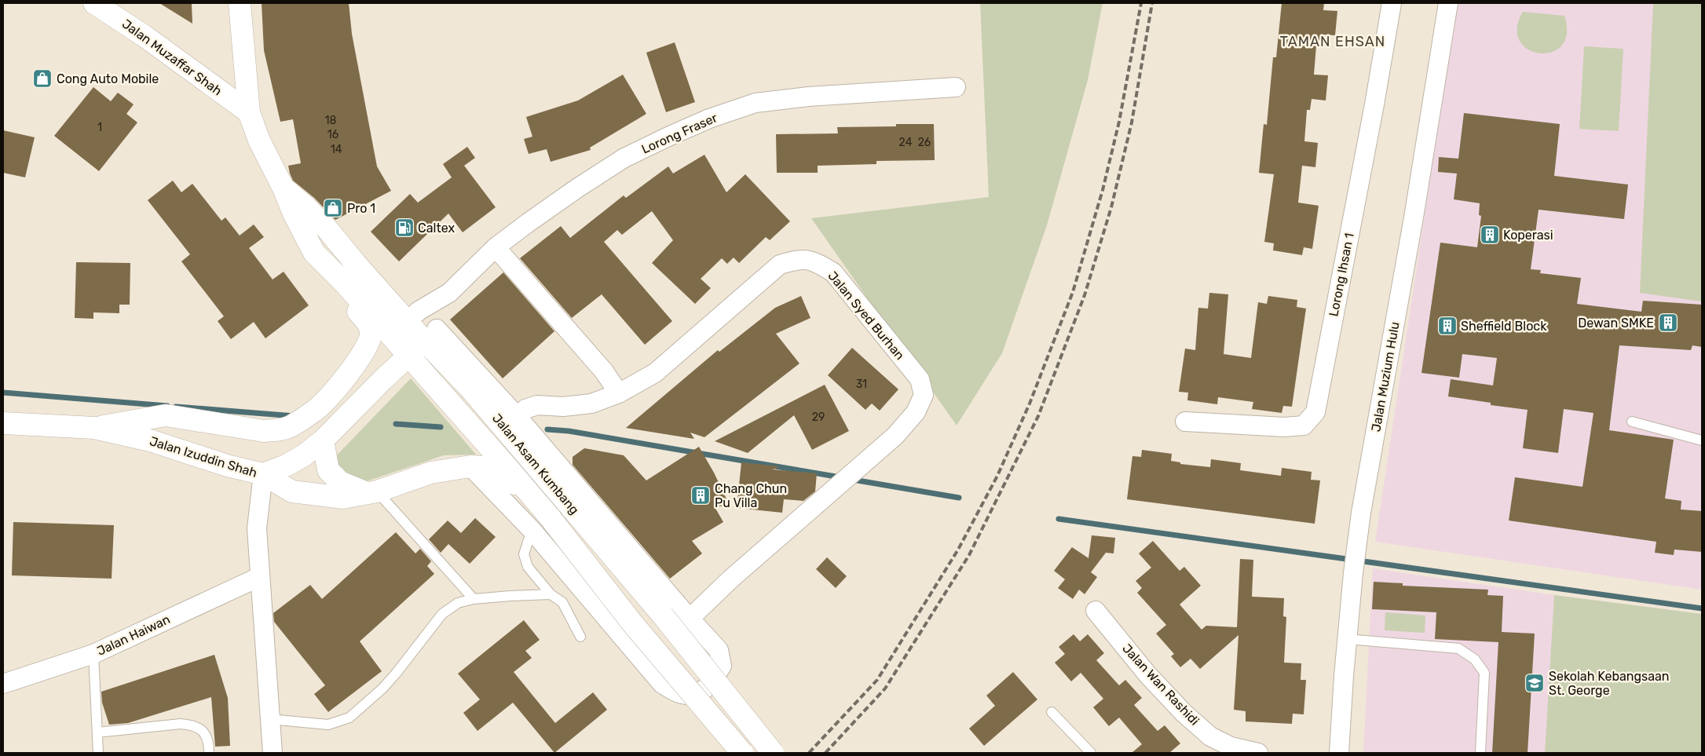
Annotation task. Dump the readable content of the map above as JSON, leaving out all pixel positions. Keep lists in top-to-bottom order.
{
  "streets": {
    "main road": ["Jalan Muzaffar Shah", "Jalan Izuddin Shah", "Jalan Asam Kumbang"],
    "street": [
      "Lorong Fraser",
      "Lorong Ihsan 1",
      "Jalan Syed Burhan",
      "Jalan Muzium Hulu",
      "Jalan Haiwan",
      "Jalan Wan Rashidi"
    ]
  },
  "crossings": [
    ["Jalan Muzaffar Shah", "Jalan Asam Kumbang"],
    ["Lorong Fraser", "Jalan Izuddin Shah"],
    ["Lorong Fraser", "Jalan Asam Kumbang"],
    ["Jalan Izuddin Shah", "Jalan Asam Kumbang"]
  ],
  "districts": ["TAMAN EHSAN"],
  "places": {
    "shop": ["Cong Auto Mobile", "Pro 1"],
    "fuel station": ["Caltex"],
    "building": [
      "Koperasi",
      "Dewan SMKE",
      "Sheffield Block",
      "Chang Chun Pu Villa"
    ],
    "school or university": ["Sekolah Kebangsaan St. George"]
  },
  "house_numbers": [
    "18",
    "1",
    "16",
    "24",
    "26",
    "14",
    "31",
    "29"
  ]
}
